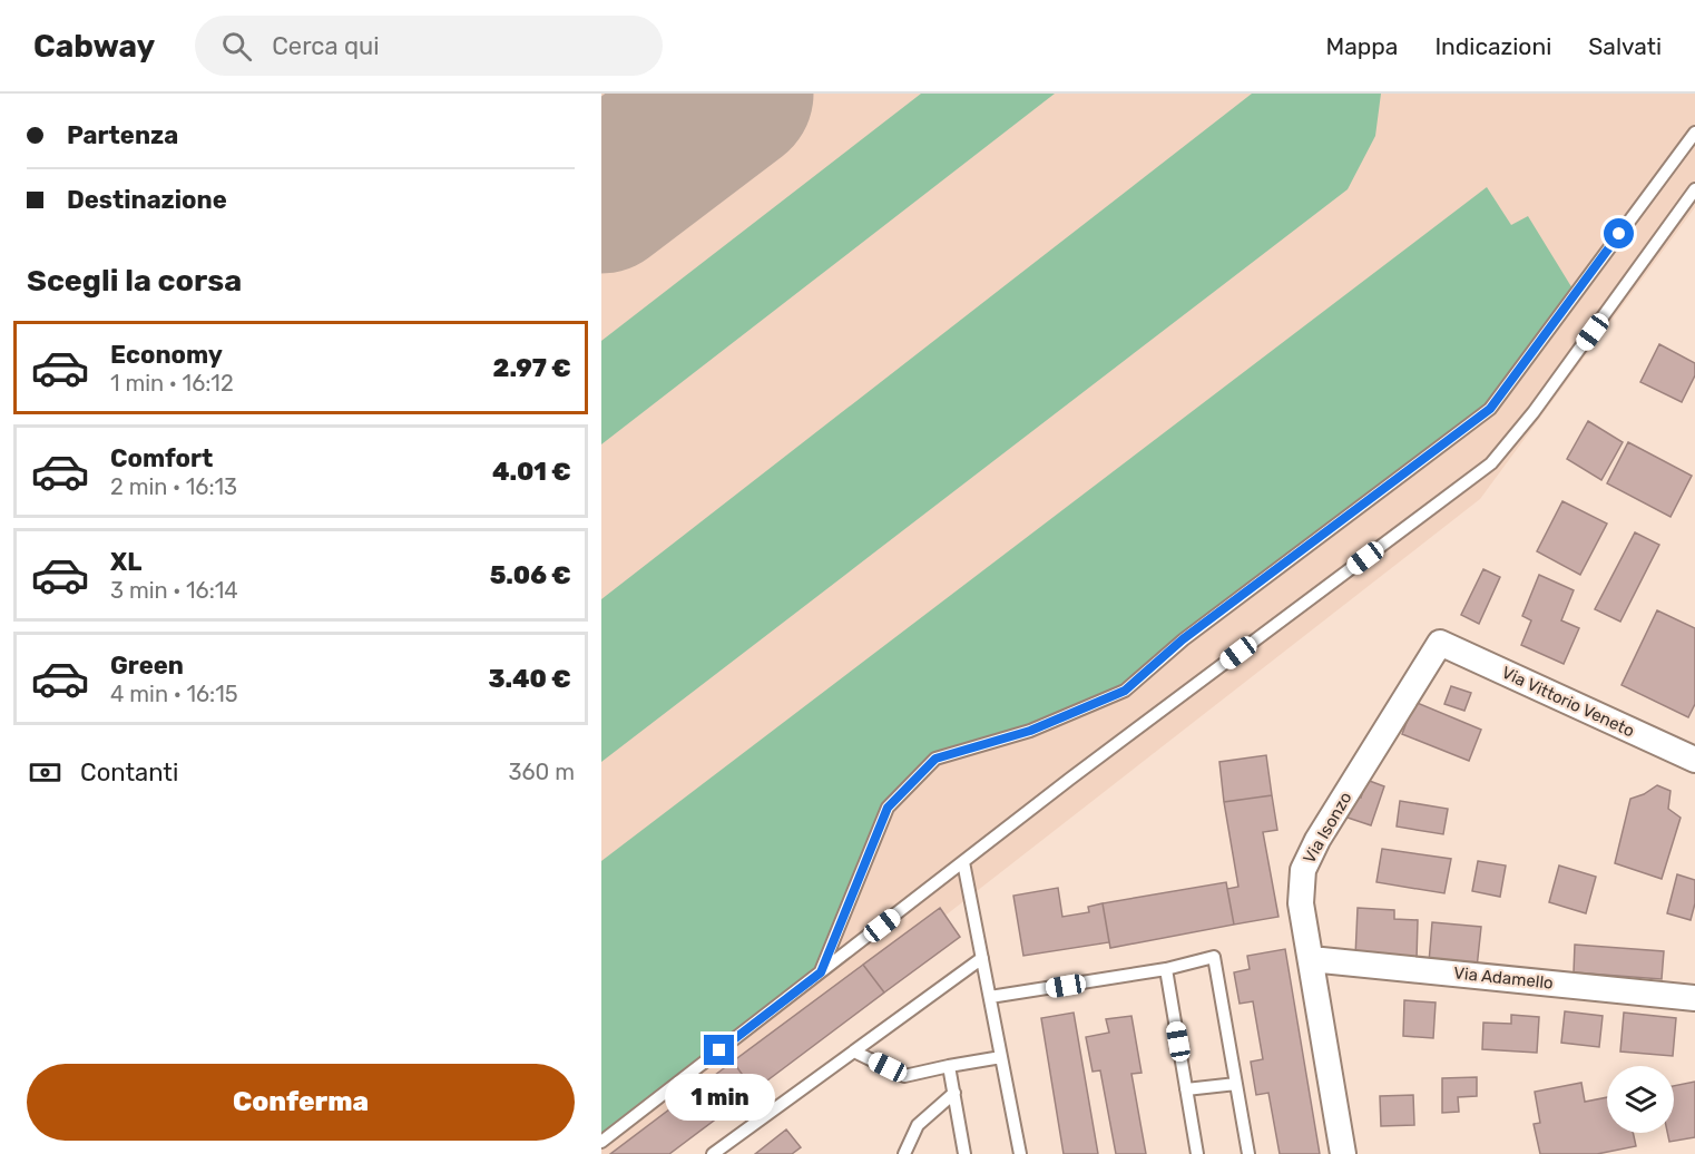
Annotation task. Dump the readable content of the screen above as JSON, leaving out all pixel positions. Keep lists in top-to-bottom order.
{
  "streets": {
    "street": ["Via Vittorio Veneto", "Via Isonzo", "Via Adamello"]
  },
  "crossings": [
    ["Via Vittorio Veneto", "Via Isonzo"],
    ["Via Isonzo", "Via Adamello"]
  ],
  "page": {
    "header": "Cabway",
    "search": "Cerca qui",
    "nav": ["Mappa", "Indicazioni", "Salvati"],
    "banner": ["Partenza", "Destinazione"],
    "heading": "Scegli la corsa",
    "list": [
      {
        "name": "Economy",
        "note": "1 min · 16:12",
        "value": "2.97 €"
      },
      {
        "name": "Comfort",
        "note": "2 min · 16:13",
        "value": "4.01 €"
      },
      {
        "name": "XL",
        "note": "3 min · 16:14",
        "value": "5.06 €"
      },
      {
        "name": "Green",
        "note": "4 min · 16:15",
        "value": "3.40 €"
      }
    ],
    "pay": ["Contanti", "360 m"],
    "buttons": "Conferma",
    "bubble": "1 min"
  }
}
